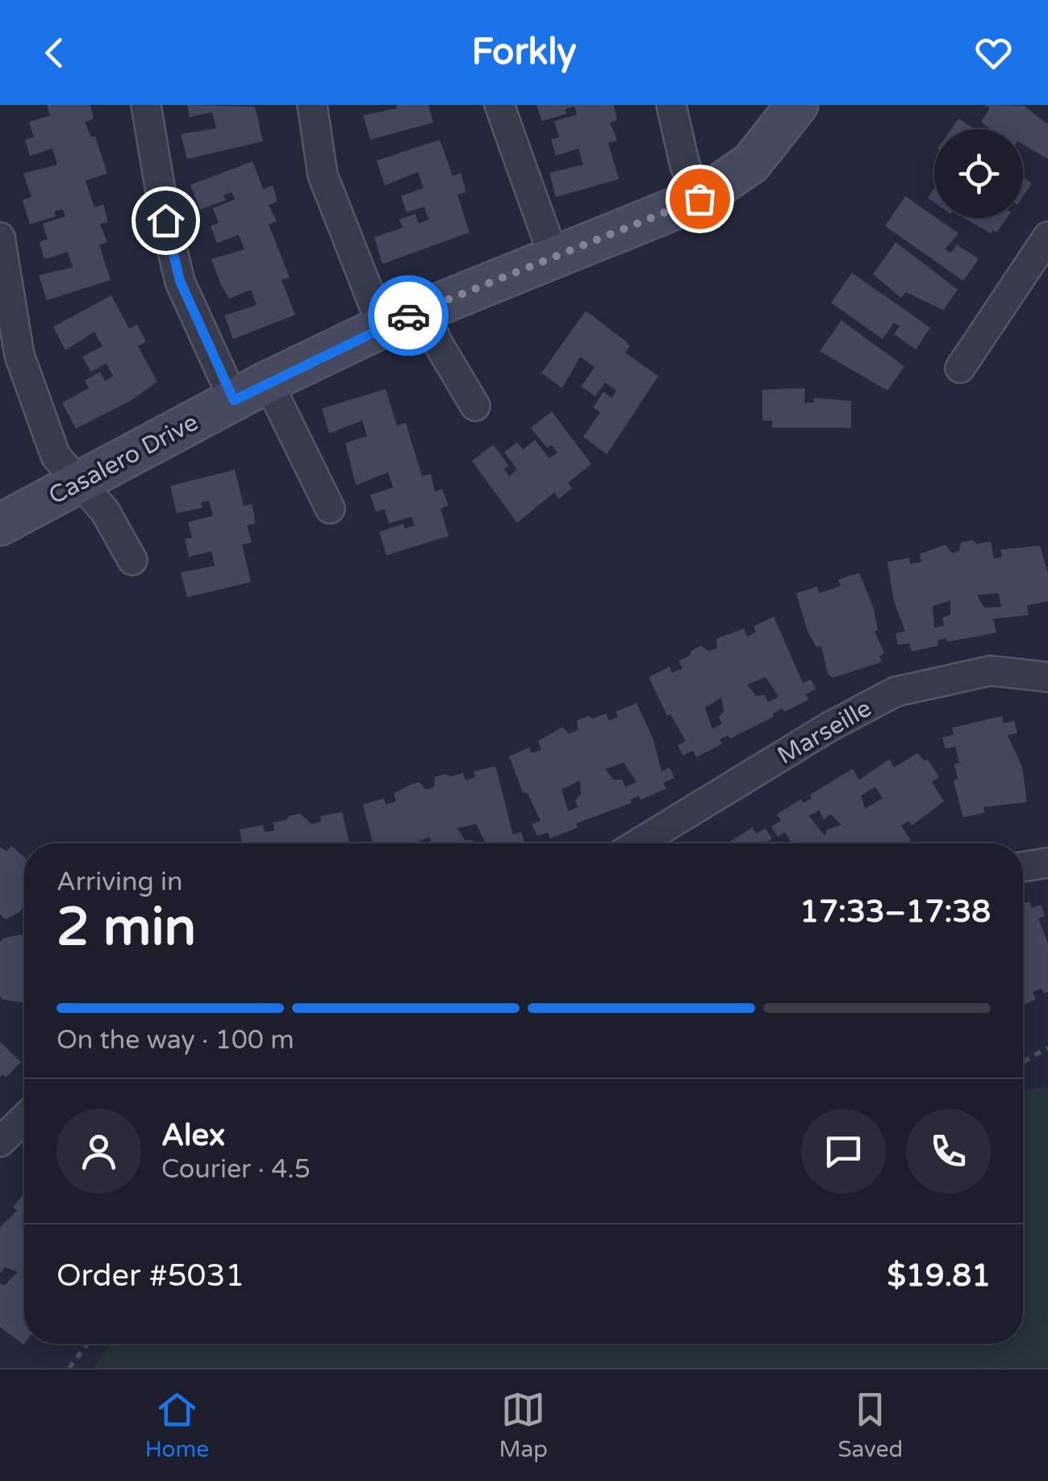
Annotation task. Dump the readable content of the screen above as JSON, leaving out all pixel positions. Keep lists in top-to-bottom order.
{
  "streets": {
    "street": ["Casalero Drive", "Marseille"]
  },
  "page": {
    "header": "Forkly",
    "heading": ["2 min", "Arriving in", "17:33–17:38"],
    "panel": [
      "Alex",
      "Courier · 4.5",
      "Order #5031",
      "$19.81"
    ],
    "bar": "On the way · 100 m",
    "tabs": ["Home", "Map", "Saved"]
  }
}
